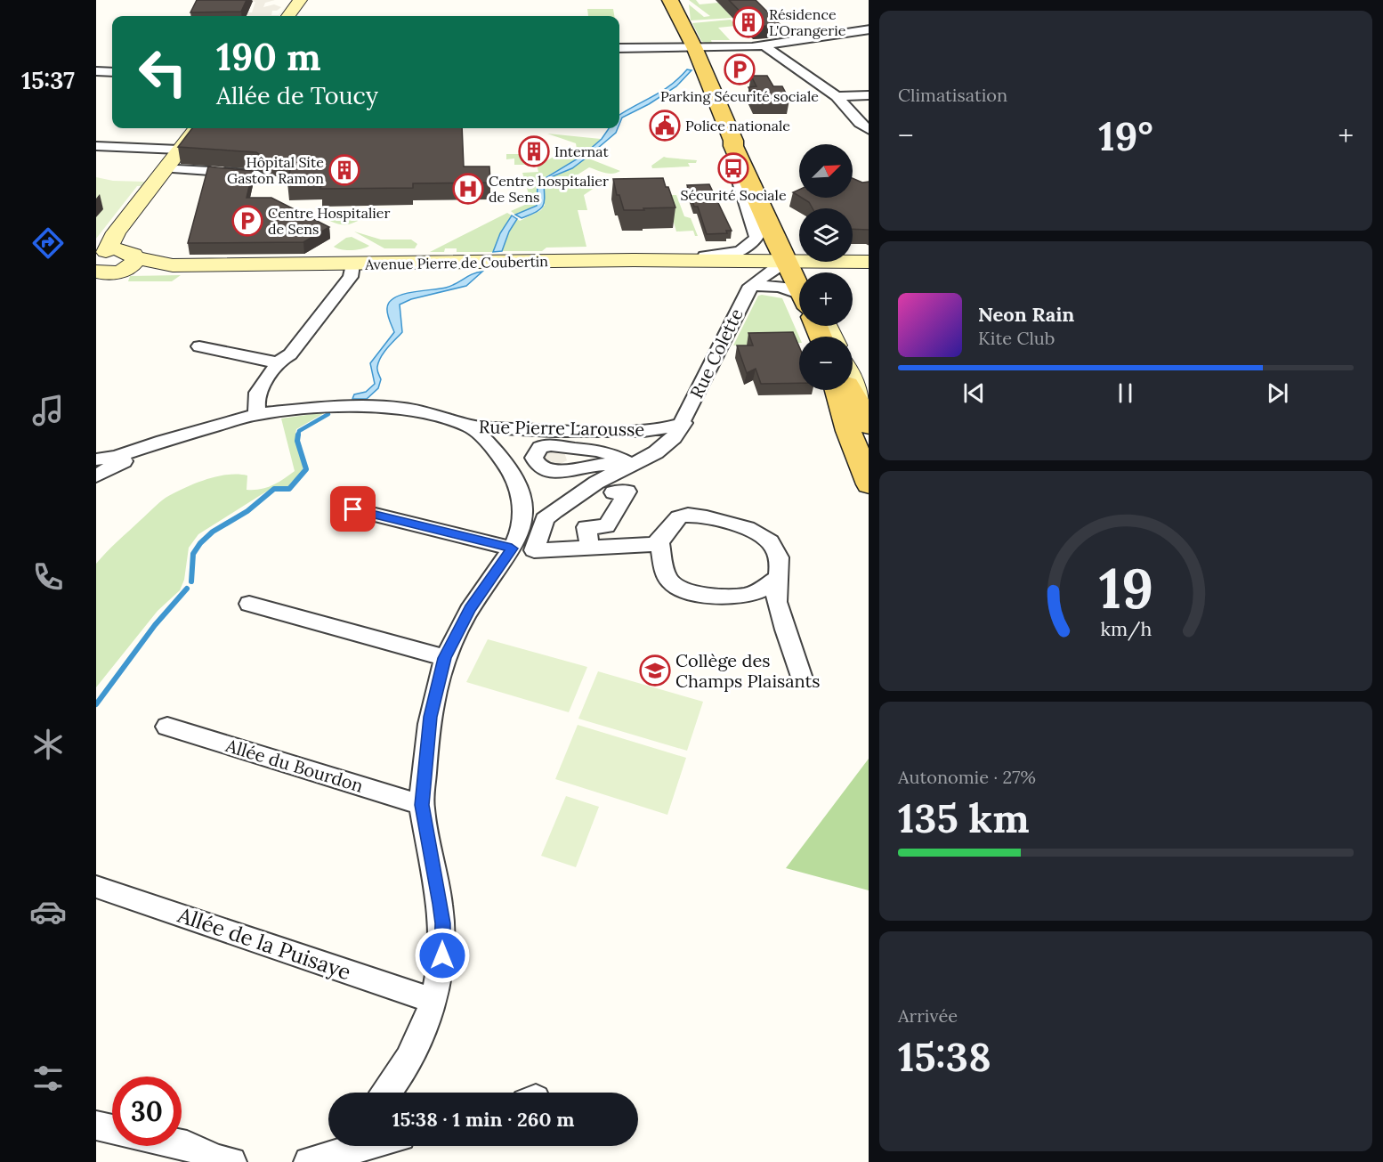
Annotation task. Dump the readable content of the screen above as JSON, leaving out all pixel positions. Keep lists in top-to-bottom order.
{
  "streets": {
    "street": [
      "Avenue Pierre de Coubertin",
      "Rue Colette",
      "Rue Pierre Larousse",
      "Allée du Bourdon",
      "Allée de la Puisaye"
    ]
  },
  "crossings": [
    ["Avenue Pierre de Coubertin", "Rue Colette"],
    ["Rue Colette", "Rue Pierre Larousse"]
  ],
  "places": {
    "building": ["Résidence L'Orangerie", "Internat", "Hôpital Site Gaston Ramon"],
    "parking": ["Parking Sécurité sociale", "Centre Hospitalier de Sens"],
    "public building": ["Police nationale"],
    "bus stop": ["Sécurité Sociale"],
    "hospital": ["Centre hospitalier de Sens"],
    "school or university": ["Collège des Champs Plaisants"]
  },
  "north": "top right",
  "page": {
    "tabs": "15:37",
    "tile": [
      "Climatisation",
      ["Autonomie · 27%", "135 km"],
      ["Arrivée", "15:38"]
    ],
    "turn": ["190 m", "Allée de Toucy"],
    "heat": ["−", "19°", "+"],
    "map_buttons": ["+", "−"],
    "song": ["Neon Rain", "Kite Club"],
    "limit": "30",
    "trip": "15:38 · 1 min · 260 m",
    "gauge": ["19", "km/h"]
  }
}
